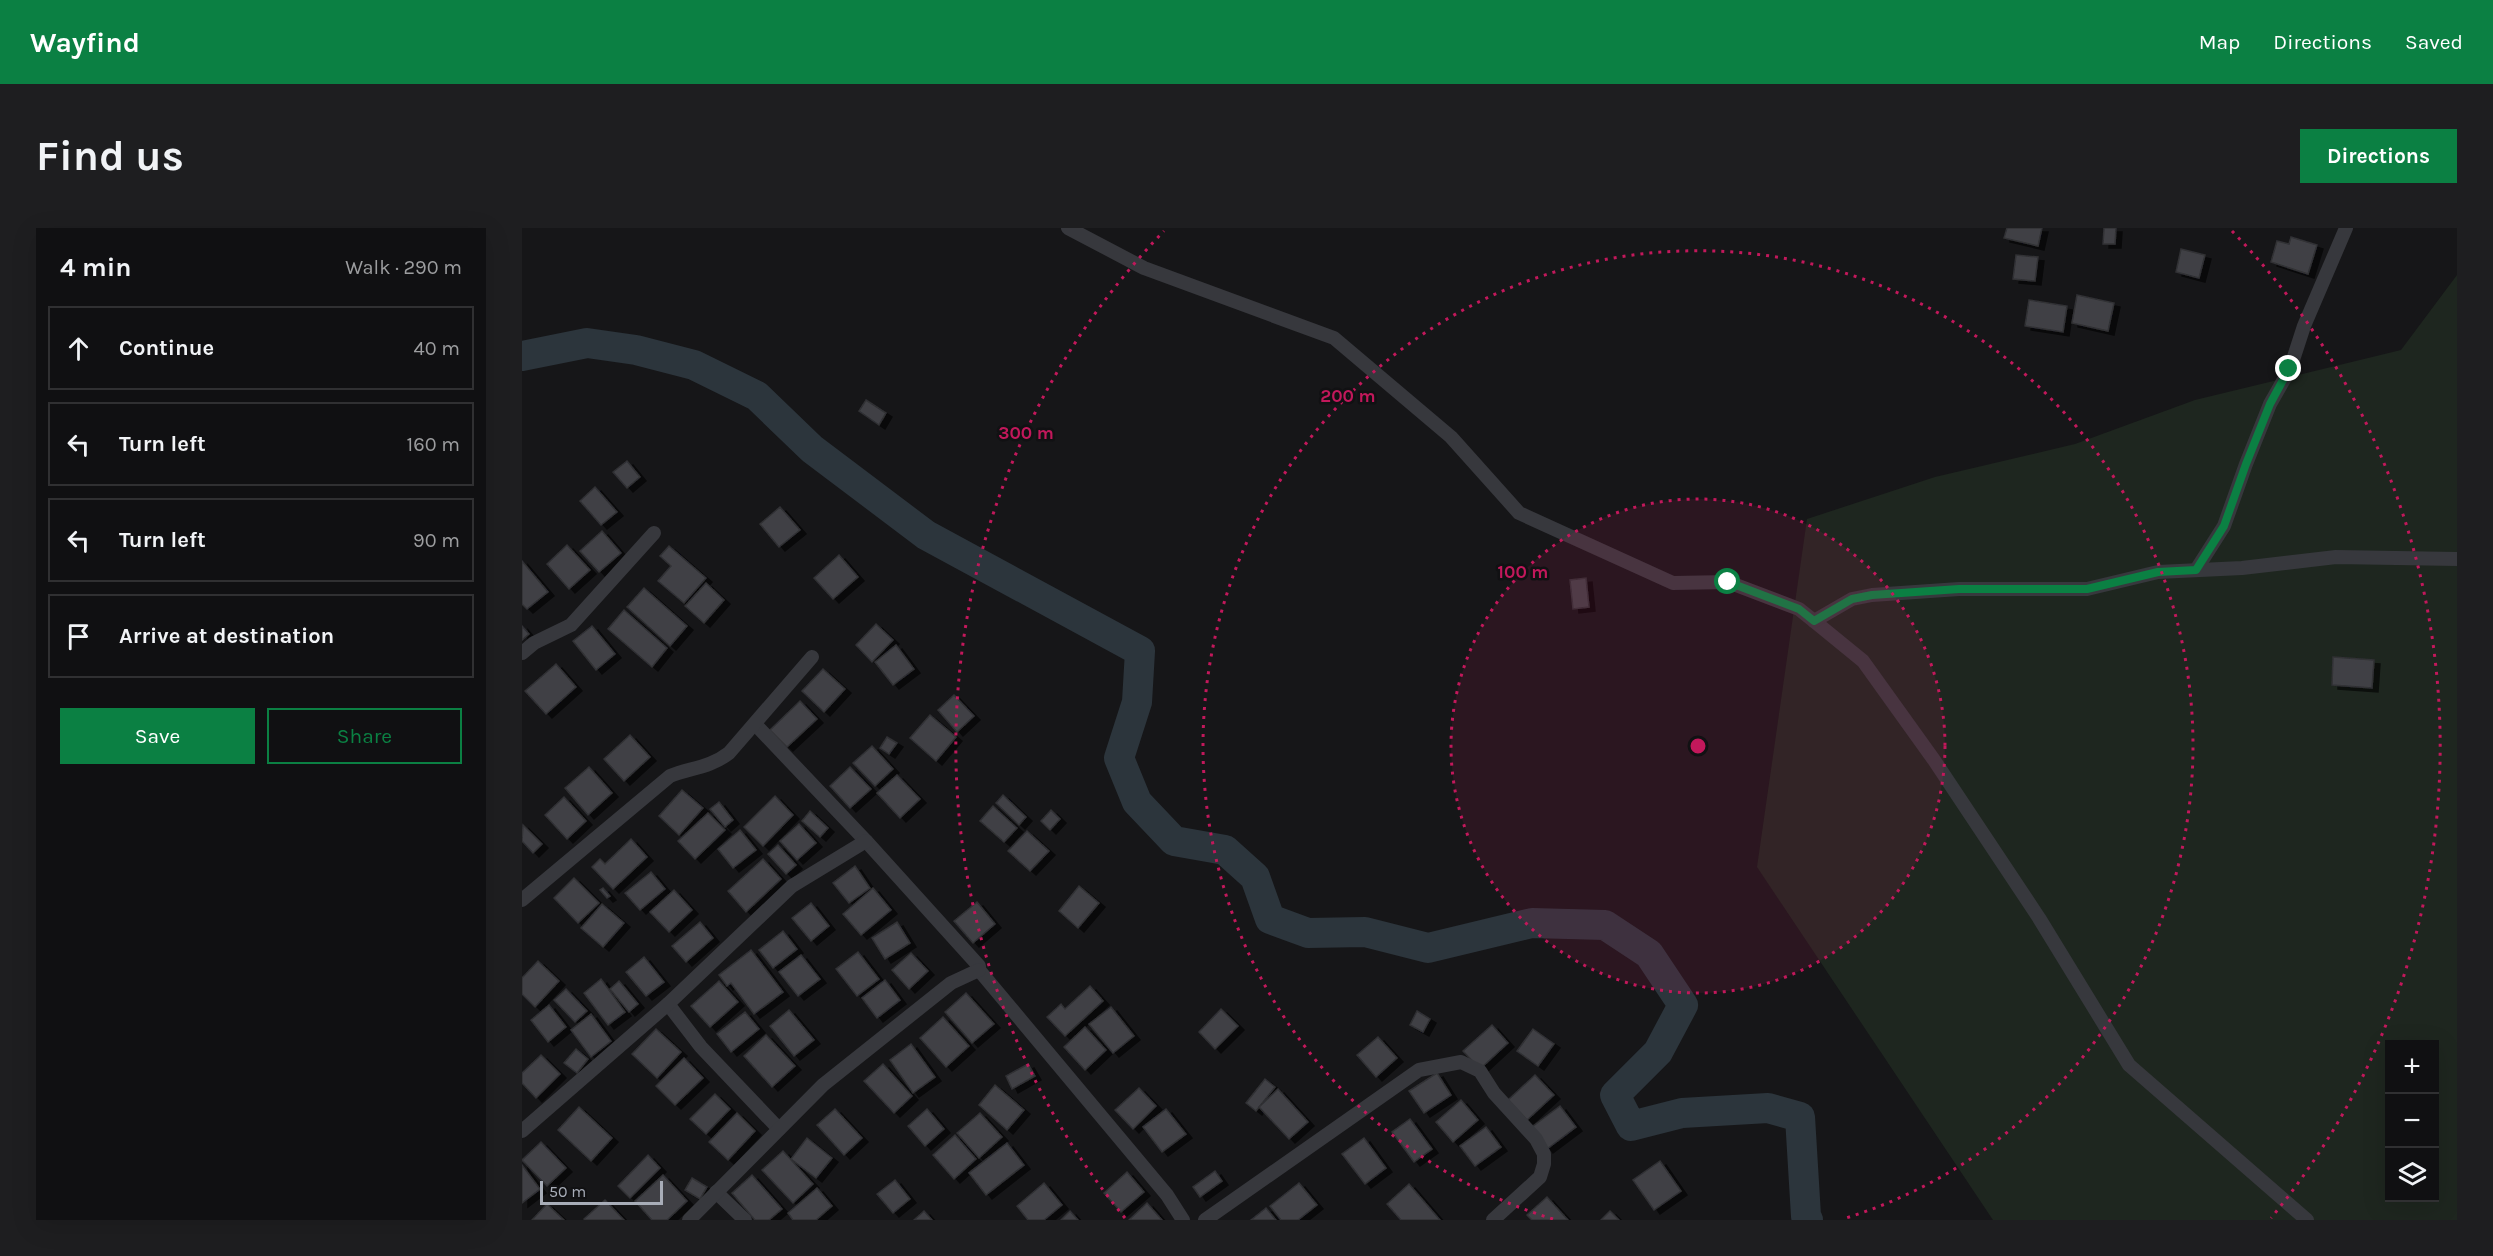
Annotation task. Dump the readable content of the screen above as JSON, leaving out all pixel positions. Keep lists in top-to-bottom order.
{
  "scale_bar": "50 m",
  "page": {
    "header": "Wayfind",
    "nav": ["Map", "Directions", "Saved"],
    "buttons": [
      "Directions",
      ["Save", "Share"]
    ],
    "title": "Find us",
    "heading": ["4 min", "Walk · 290 m"],
    "list": [
      ["Continue", "40 m"],
      ["Turn left", "160 m"],
      ["Turn left", "90 m"],
      "Arrive at destination"
    ],
    "map_buttons": ["+", "−"],
    "scale": "50 m"
  },
  "rings": ["200 m", "300 m", "100 m"]
}
